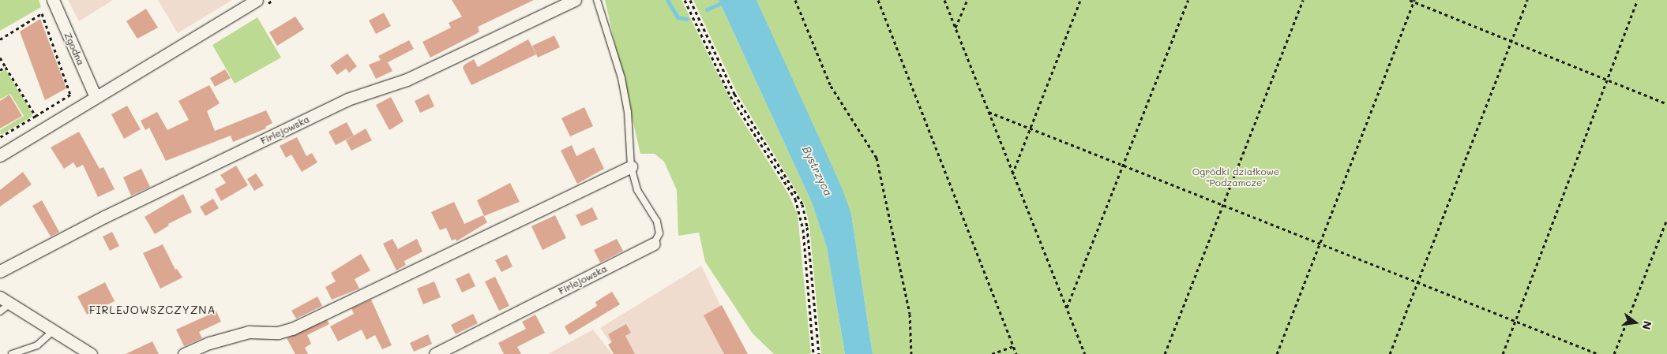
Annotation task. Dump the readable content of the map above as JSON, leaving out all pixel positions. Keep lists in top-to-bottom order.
{
  "streets": {
    "street": ["Zgodna", "Firlejowska"]
  },
  "districts": ["FIRLEJOWSZCZYZNA"],
  "water": ["Bystrzyca"],
  "parks": ["Ogródki działkowe \"Podzamcze\""],
  "north": "right"
}
